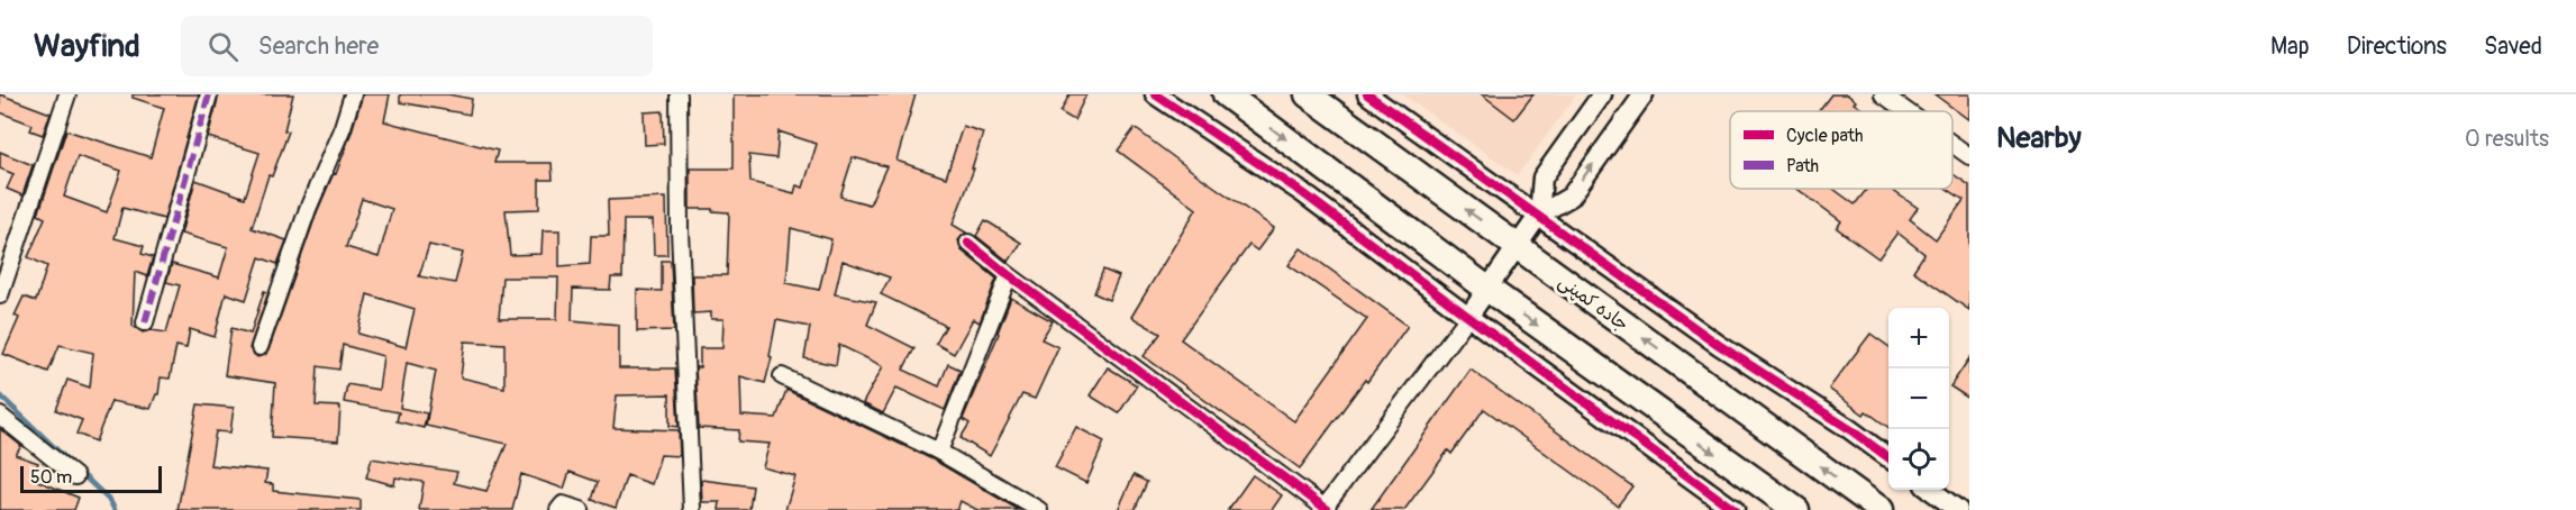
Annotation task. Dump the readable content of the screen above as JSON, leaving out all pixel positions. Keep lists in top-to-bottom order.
{
  "streets": {
    "highway": ["جاده کمپنی"]
  },
  "legend": ["Cycle path", "Path"],
  "scale_bar": "50 m",
  "page": {
    "header": "Wayfind",
    "search": "Search here",
    "nav": ["Map", "Directions", "Saved"],
    "heading": ["Nearby", "0 results"],
    "map_buttons": ["+", "−"],
    "scale": "50 m"
  }
}
